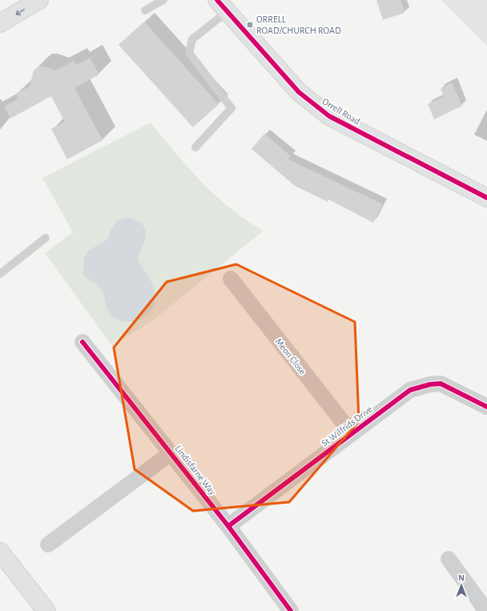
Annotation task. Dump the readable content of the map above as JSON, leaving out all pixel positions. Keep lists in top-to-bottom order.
{
  "streets": {
    "main road": ["Orrell Road"],
    "street": ["Meon Close", "St Wilfrids Drive", "Lindisfarne Way"]
  },
  "crossings": [
    ["Meon Close", "St Wilfrids Drive"],
    ["St Wilfrids Drive", "Lindisfarne Way"]
  ],
  "places": {
    "transit": ["ORRELL ROAD/CHURCH ROAD"]
  },
  "north": "top"
}
